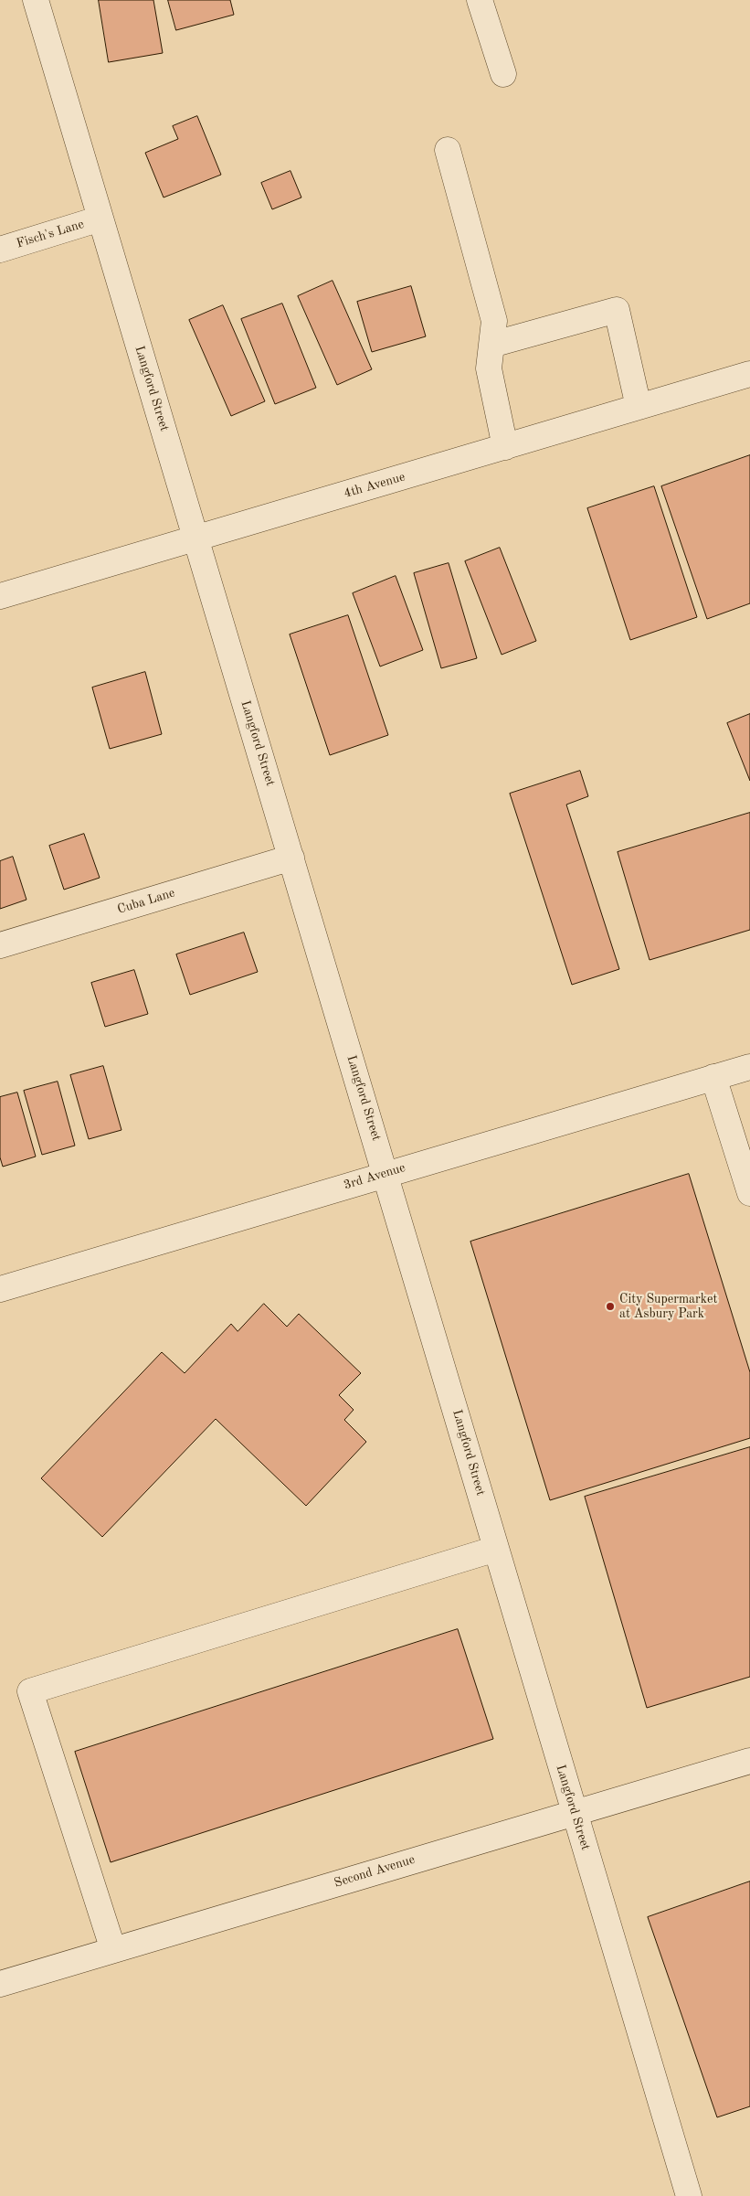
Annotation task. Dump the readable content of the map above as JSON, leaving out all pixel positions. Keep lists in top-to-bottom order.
{
  "streets": {
    "street": [
      "Fisch's Lane",
      "Langford Street",
      "4th Avenue",
      "Cuba Lane",
      "3rd Avenue",
      "Second Avenue"
    ]
  },
  "crossings": [
    ["Fisch's Lane", "Langford Street"],
    ["Langford Street", "4th Avenue"],
    ["Langford Street", "Cuba Lane"],
    ["Langford Street", "3rd Avenue"],
    ["Langford Street", "Second Avenue"]
  ],
  "places": ["City Supermarket at Asbury Park"]
}
